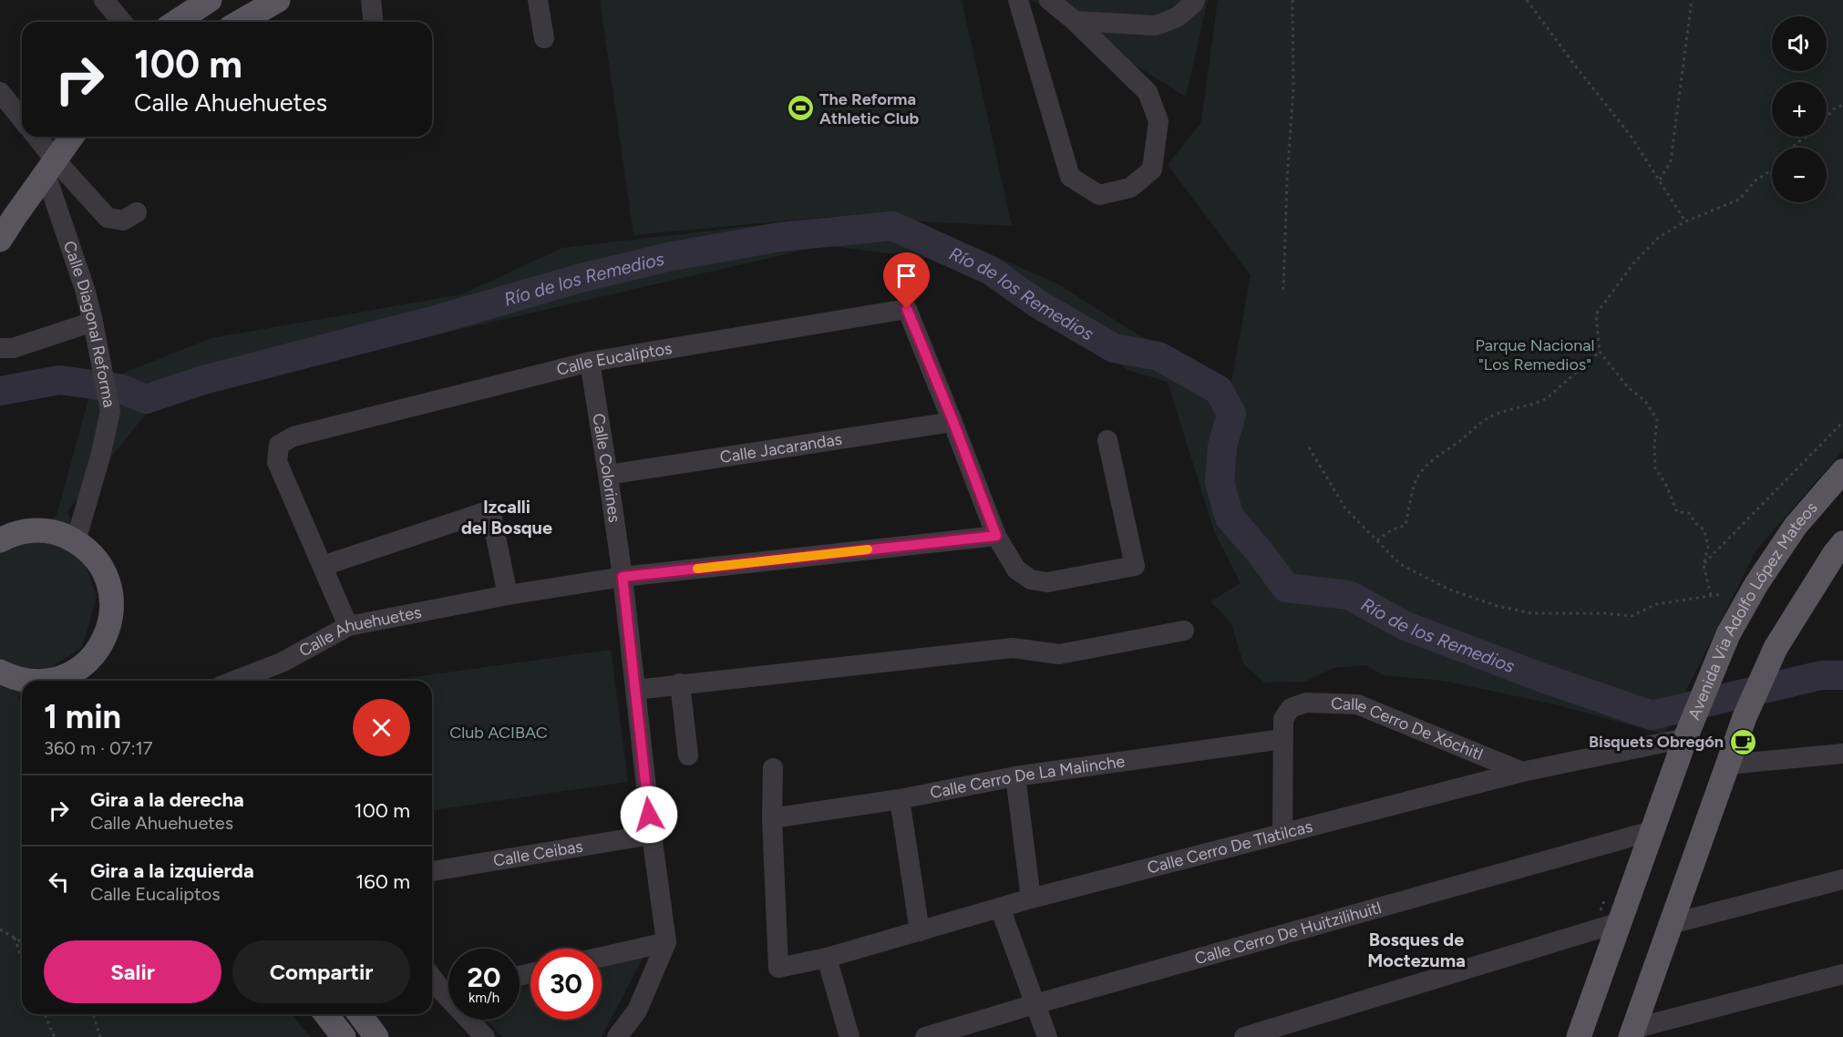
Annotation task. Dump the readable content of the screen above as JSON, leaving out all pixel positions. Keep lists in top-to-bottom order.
{
  "streets": {
    "main road": ["Avenida Via Adolfo López Mateos"],
    "street": [
      "Calle Diagonal Reforma",
      "Calle Eucaliptos",
      "Calle Jacarandas",
      "Calle Colorines",
      "Calle Ahuehuetes",
      "Calle Cerro De Xóchitl",
      "Calle Cerro De La Malinche",
      "Calle Cerro De Tlatilcas",
      "Calle Ceibas",
      "Calle Cerro De Huitzilihuitl"
    ]
  },
  "crossings": [
    ["Calle Eucaliptos", "Calle Jacarandas"],
    ["Calle Eucaliptos", "Calle Colorines"],
    ["Calle Eucaliptos", "Calle Ahuehuetes"],
    ["Calle Jacarandas", "Calle Colorines"],
    ["Calle Colorines", "Calle Ahuehuetes"],
    ["Calle Colorines", "Calle Ceibas"],
    ["Avenida Via Adolfo López Mateos", "Calle Cerro De Tlatilcas"],
    ["Avenida Via Adolfo López Mateos", "Calle Cerro De Huitzilihuitl"],
    ["Calle Cerro De Xóchitl", "Calle Cerro De La Malinche"],
    ["Calle Cerro De Xóchitl", "Calle Cerro De Tlatilcas"],
    ["Calle Cerro De La Malinche", "Calle Cerro De Tlatilcas"]
  ],
  "districts": ["Izcalli del Bosque", "Bosques de Moctezuma"],
  "water": ["Río de los Remedios"],
  "parks": ["Parque Nacional \"Los Remedios\"", "Club ACIBAC"],
  "places": {
    "sports": ["The Reforma Athletic Club"],
    "cafe": ["Bisquets Obregón"]
  },
  "page": {
    "map_buttons": ["+", "−"],
    "turn": ["100 m", "Calle Ahuehuetes"],
    "heading": ["1 min", "360 m · 07:17"],
    "list": [
      {
        "name": "Gira a la derecha",
        "note": "Calle Ahuehuetes",
        "value": "100 m"
      },
      {
        "name": "Gira a la izquierda",
        "note": "Calle Eucaliptos",
        "value": "160 m"
      }
    ],
    "buttons": ["Salir", "Compartir"],
    "speed": "20 km/h",
    "limit": "30"
  }
}
